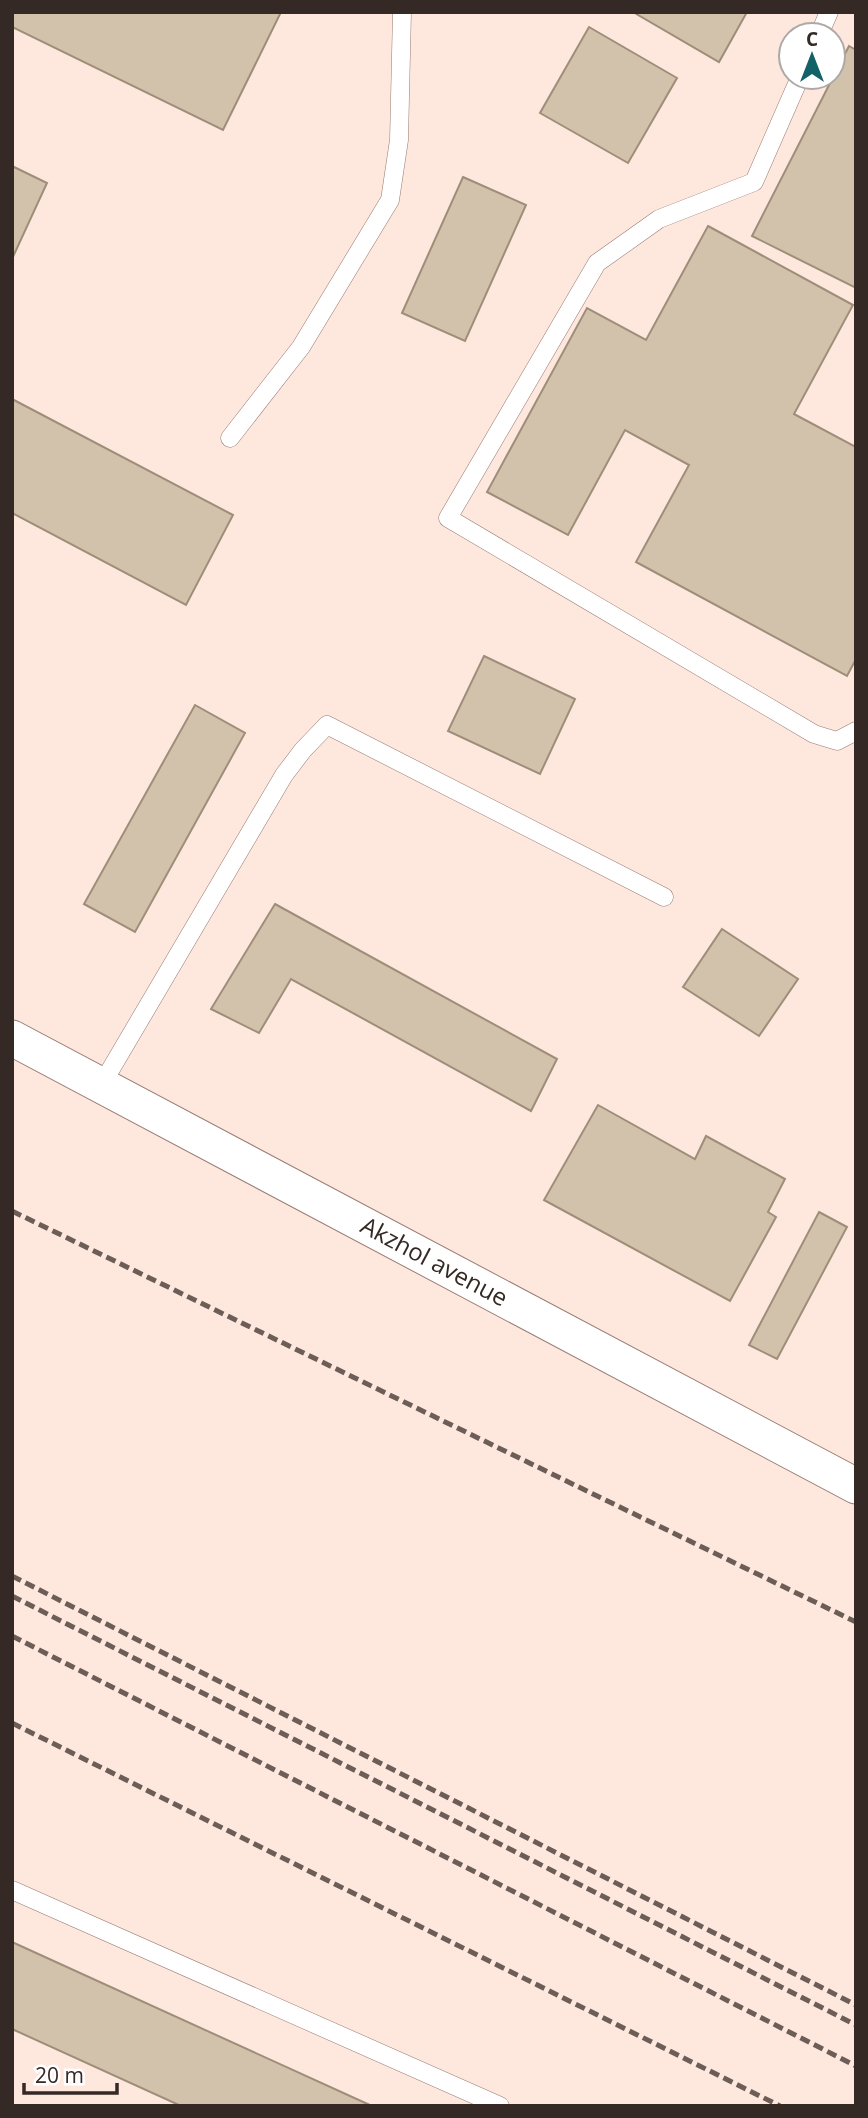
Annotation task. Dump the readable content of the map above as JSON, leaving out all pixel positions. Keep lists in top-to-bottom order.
{
  "streets": {
    "street": ["Akzhol avenue"]
  },
  "scale_bar": "20 m",
  "north": "top"
}
